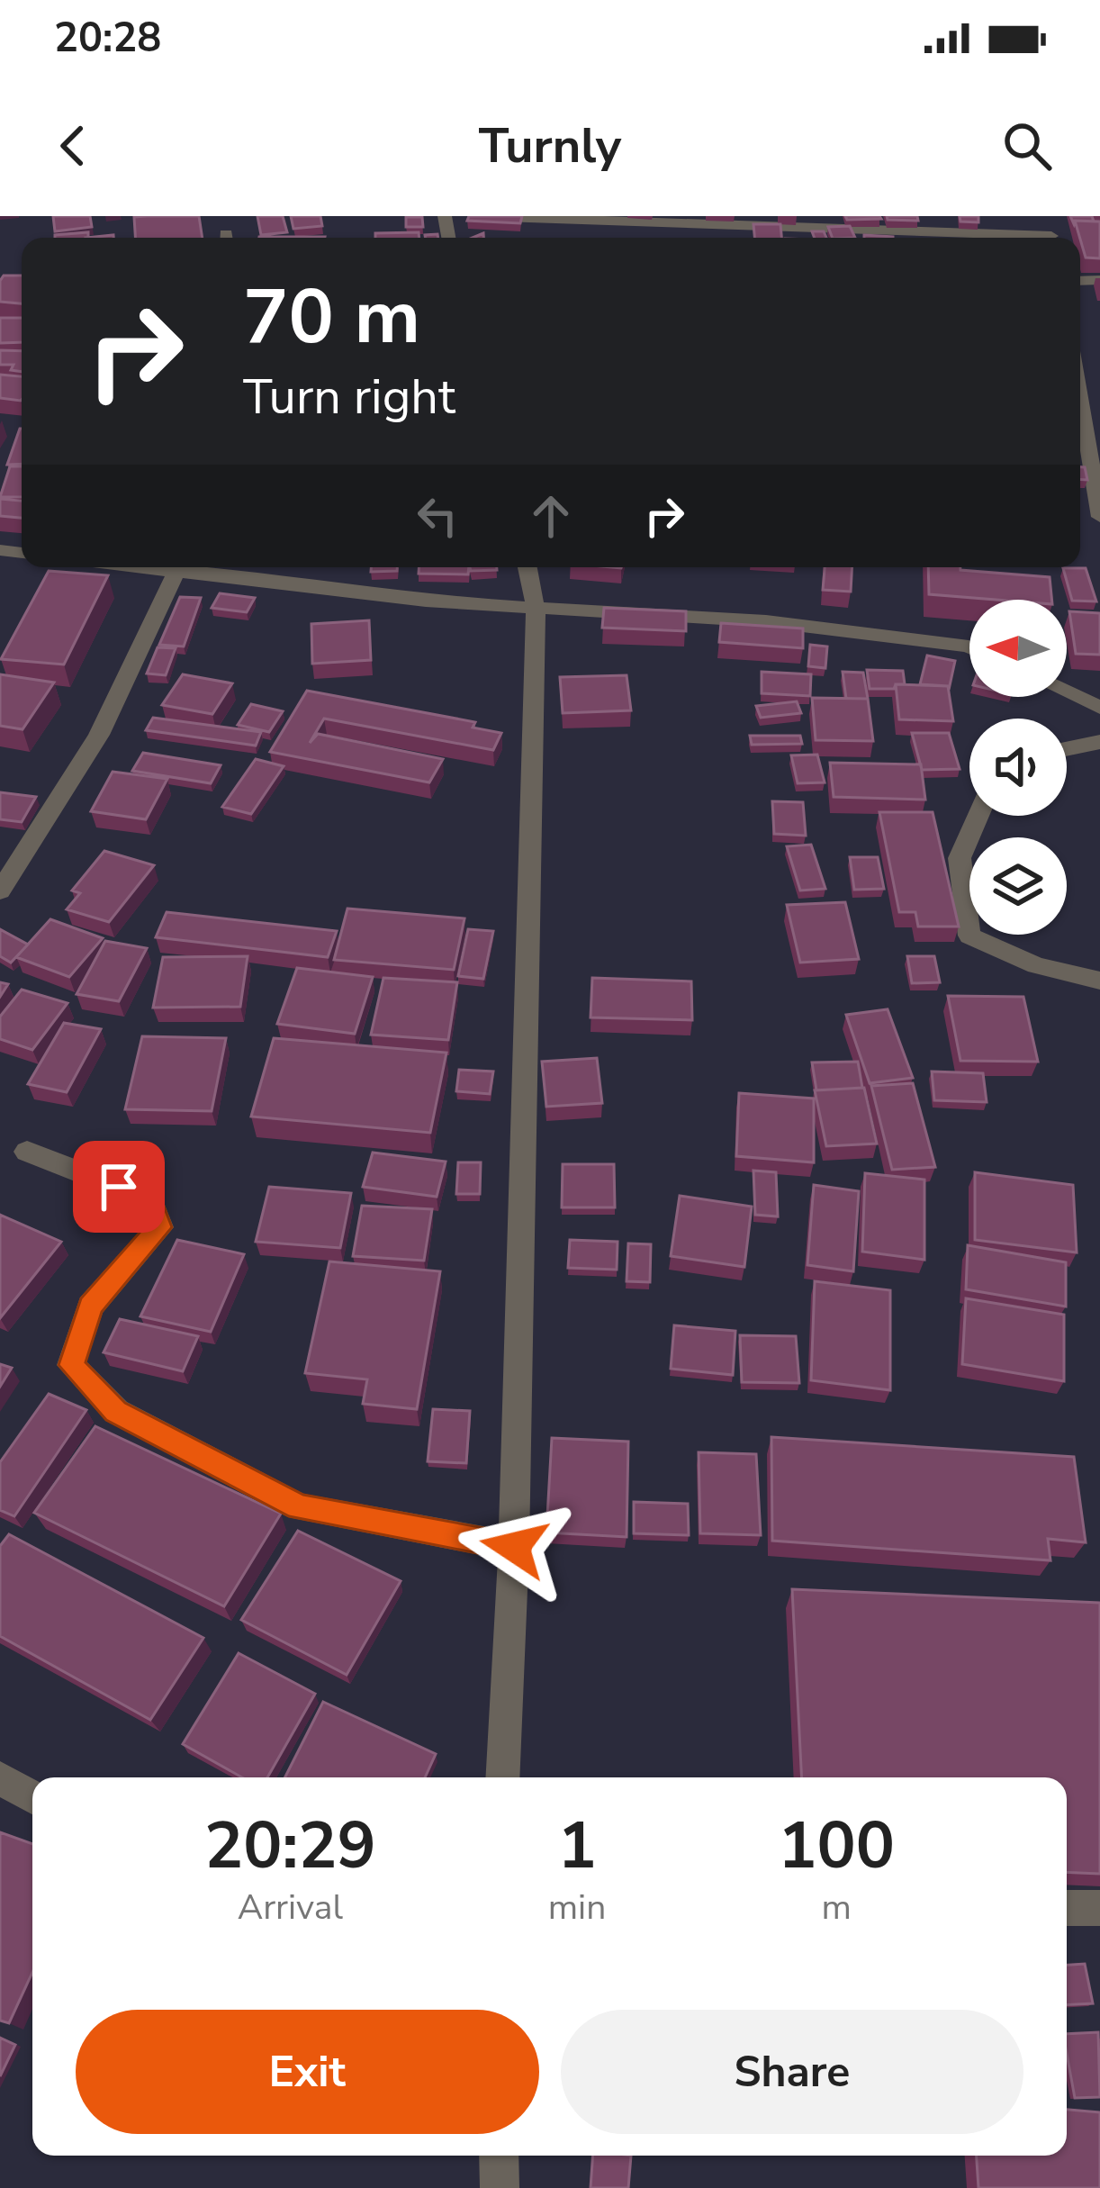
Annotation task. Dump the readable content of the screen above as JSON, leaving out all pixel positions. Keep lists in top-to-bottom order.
{
  "north": "left",
  "page": {
    "status": "20:28",
    "header": "Turnly",
    "turn": ["70 m", "Turn right"],
    "eta": [
      "20:29",
      "Arrival",
      "1",
      "min",
      "100",
      "m"
    ],
    "buttons": ["Exit", "Share"]
  }
}
